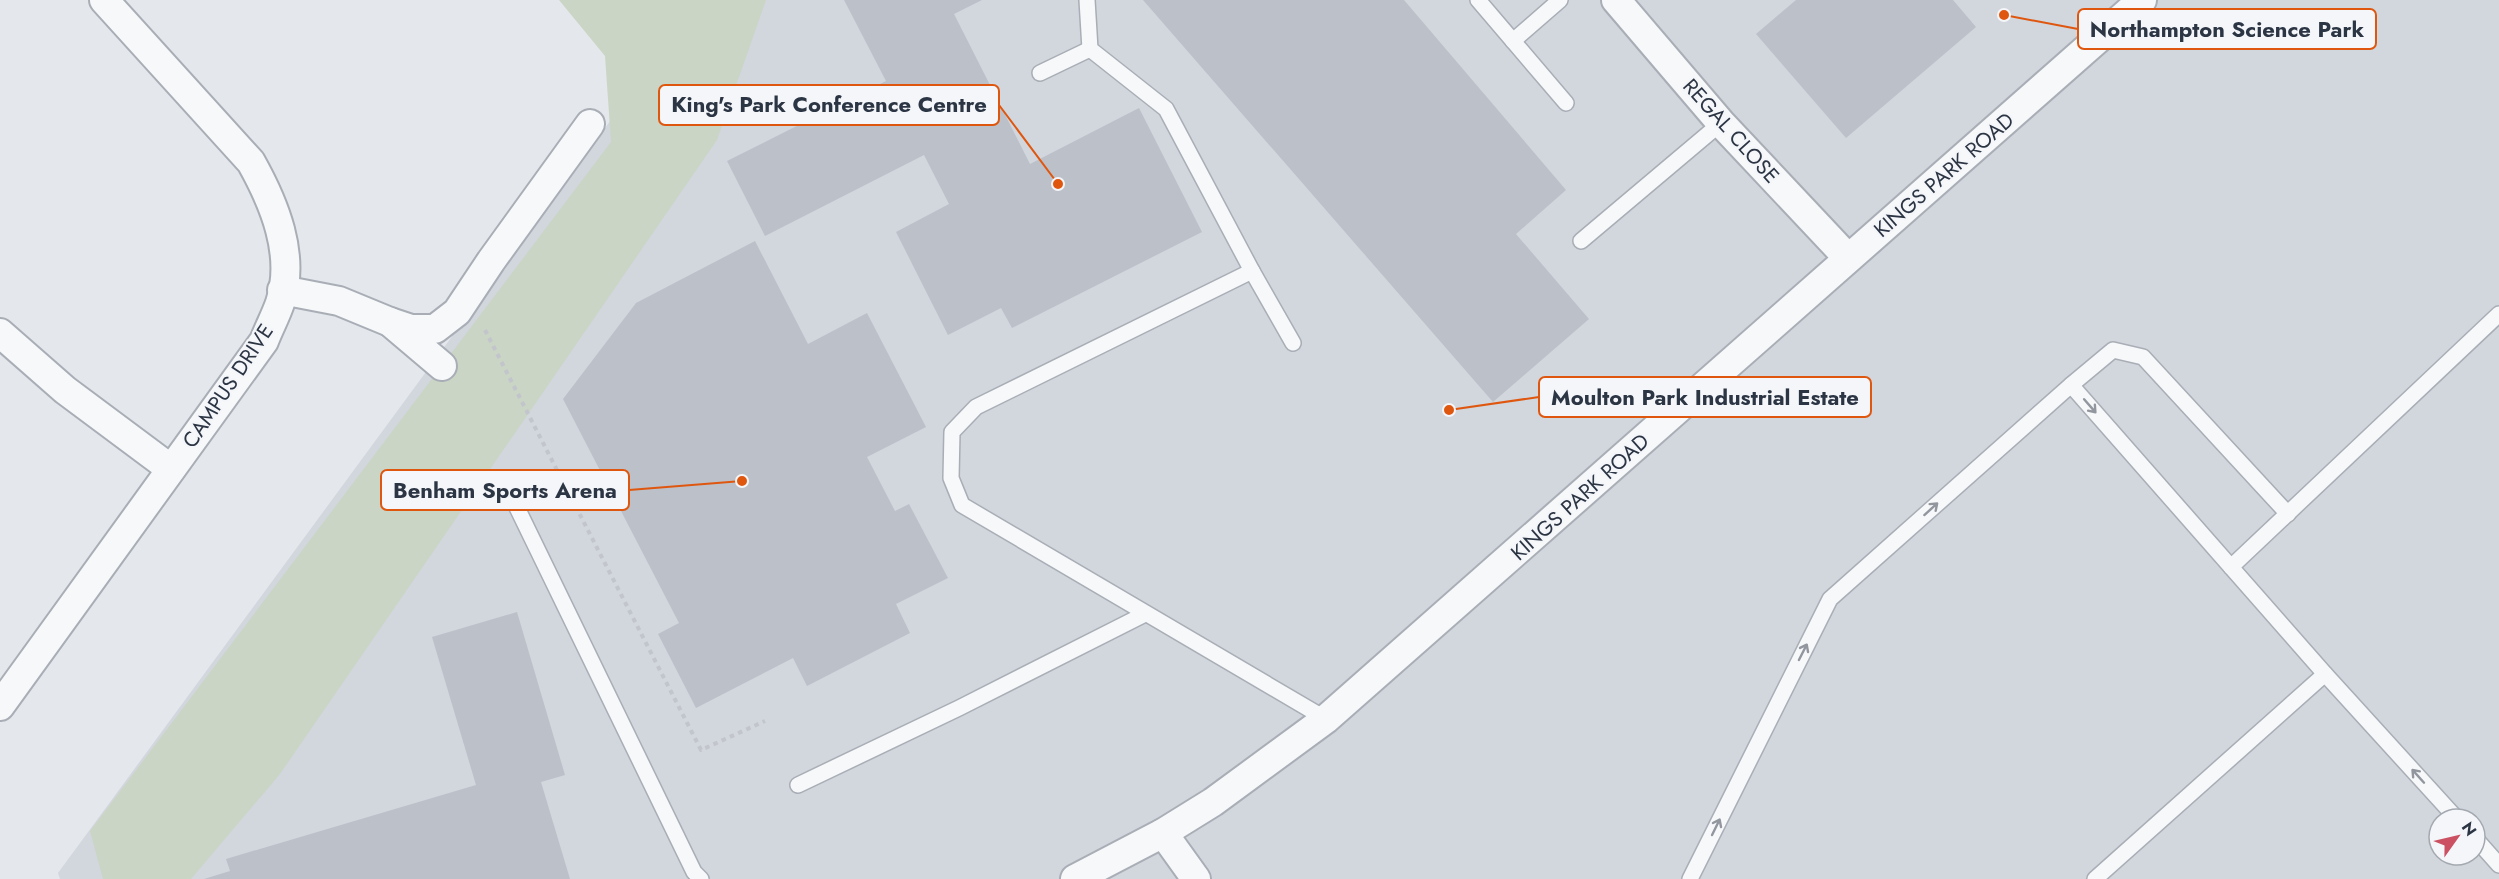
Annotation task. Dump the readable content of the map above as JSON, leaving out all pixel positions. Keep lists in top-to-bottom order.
{
  "streets": {
    "street": ["REGAL CLOSE", "KINGS PARK ROAD", "CAMPUS DRIVE"]
  },
  "crossings": [
    ["REGAL CLOSE", "KINGS PARK ROAD"]
  ],
  "places": [
    "Northampton Science Park",
    "King's Park Conference Centre",
    "Moulton Park Industrial Estate",
    "Benham Sports Arena"
  ],
  "north": "top right"
}
